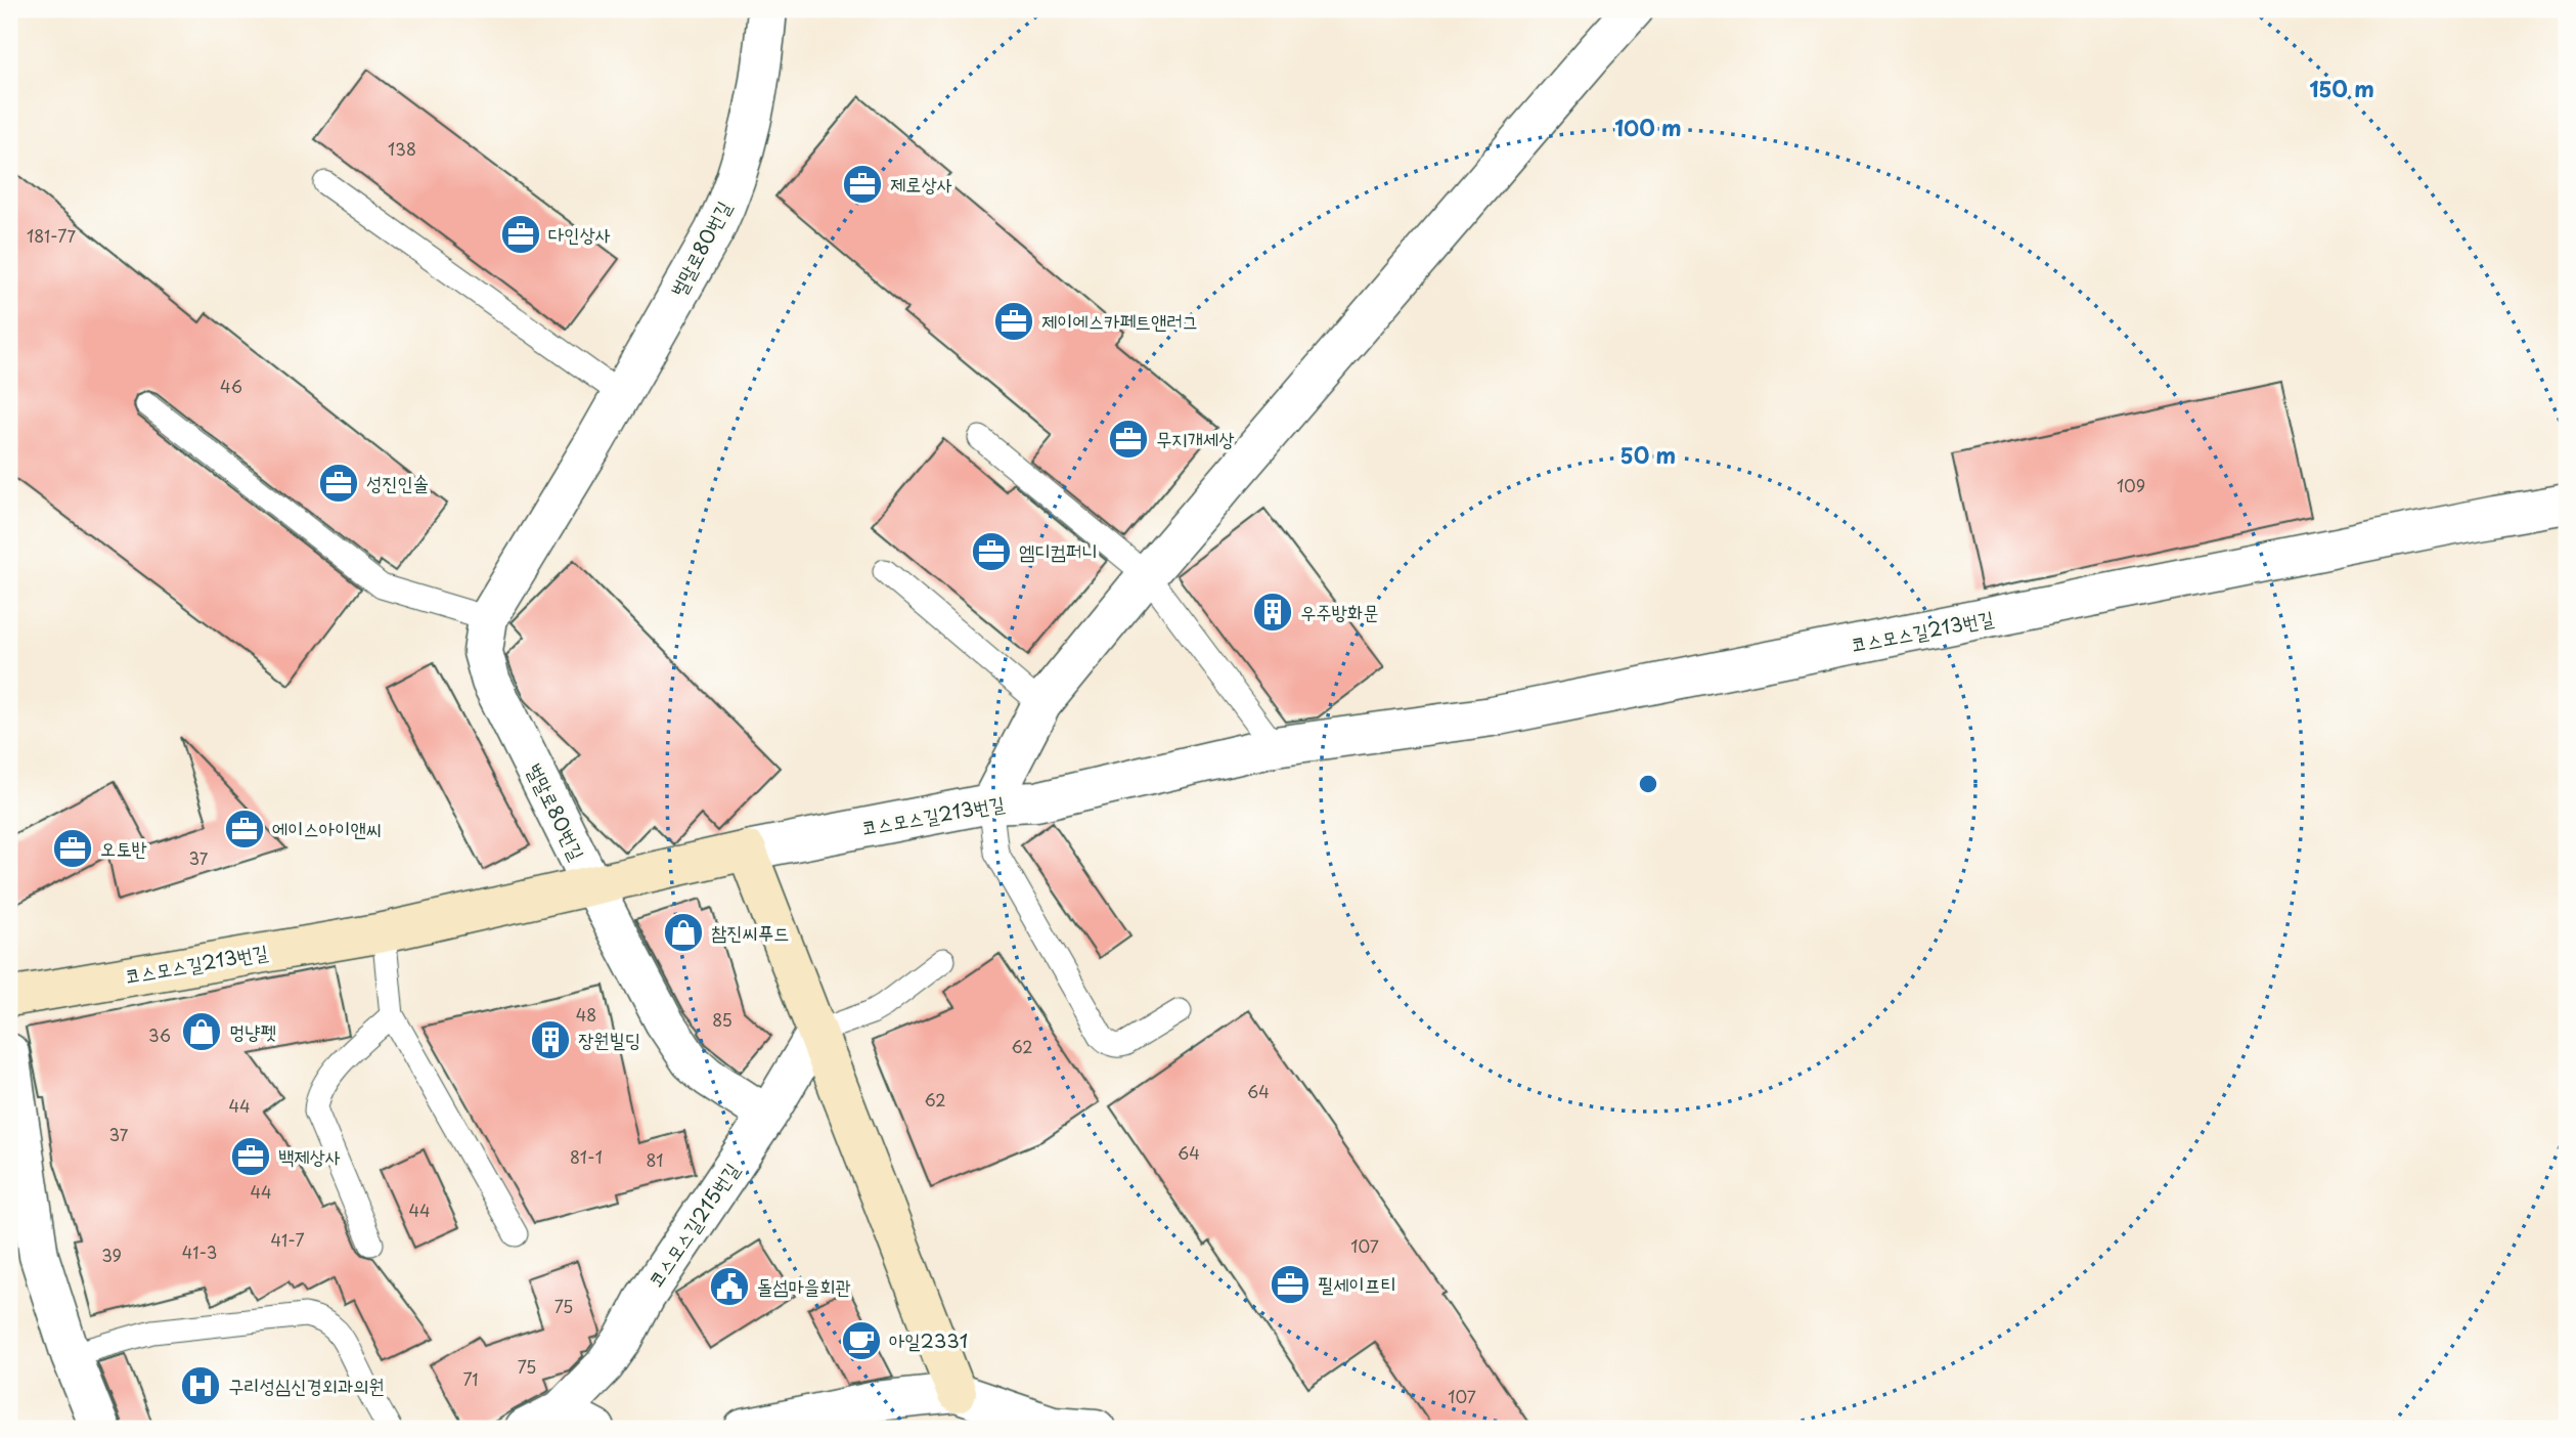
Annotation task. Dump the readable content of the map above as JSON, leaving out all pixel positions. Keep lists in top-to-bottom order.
{
  "streets": {
    "street": ["벌말로80번길", "코스모스길213번길", "코스모스길215번길"]
  },
  "crossings": [
    ["벌말로80번길", "코스모스길213번길"]
  ],
  "places": {
    "office": [
      "제로상사",
      "다인상사",
      "제이에스카페트앤러그",
      "무지개세상",
      "성진인솔",
      "엠디컴퍼니",
      "에이스아이앤씨",
      "오토반",
      "백제상사",
      "필세이프티"
    ],
    "building": ["우주방화문", "장원빌딩"],
    "shop": ["참진씨푸드", "멍냥펫"],
    "public building": ["돌섬마을회관"],
    "cafe": ["아일2331"],
    "hospital": ["구리성심신경외과의원"]
  },
  "house_numbers": [
    "138",
    "181-77",
    "46",
    "109",
    "37",
    "48",
    "85",
    "36",
    "62",
    "64",
    "62",
    "44",
    "37",
    "64",
    "81-1",
    "81",
    "44",
    "44",
    "41-7",
    "107",
    "41-3",
    "39",
    "75",
    "75",
    "71",
    "107"
  ],
  "rings": ["150 m", "100 m", "50 m"]
}
